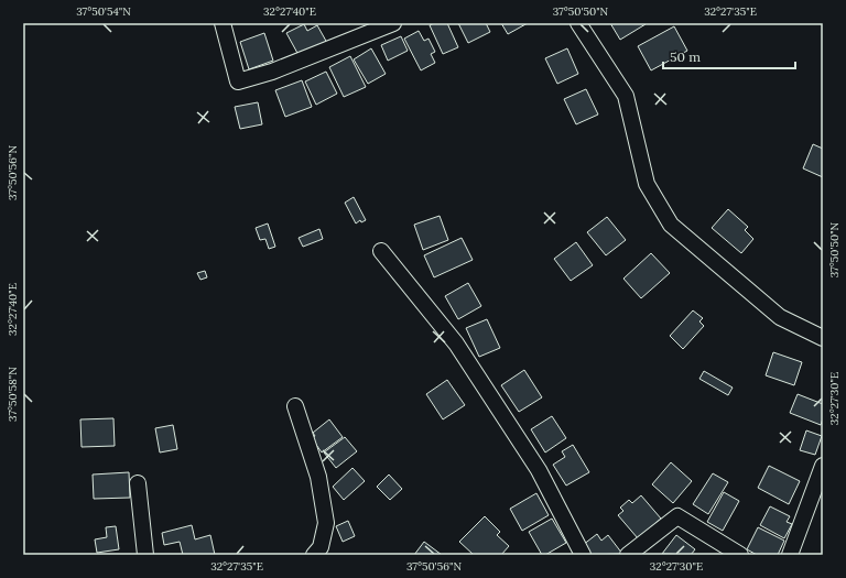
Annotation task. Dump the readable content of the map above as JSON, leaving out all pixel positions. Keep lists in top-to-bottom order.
{
  "scale_bar": "50 m",
  "coordinates": [
    "37°50'54\"N",
    "32°27'40\"E",
    "37°50'50\"N",
    "32°27'35\"E",
    "37°50'56\"N",
    "37°50'58\"N",
    "32°27'30\"E"
  ]
}
